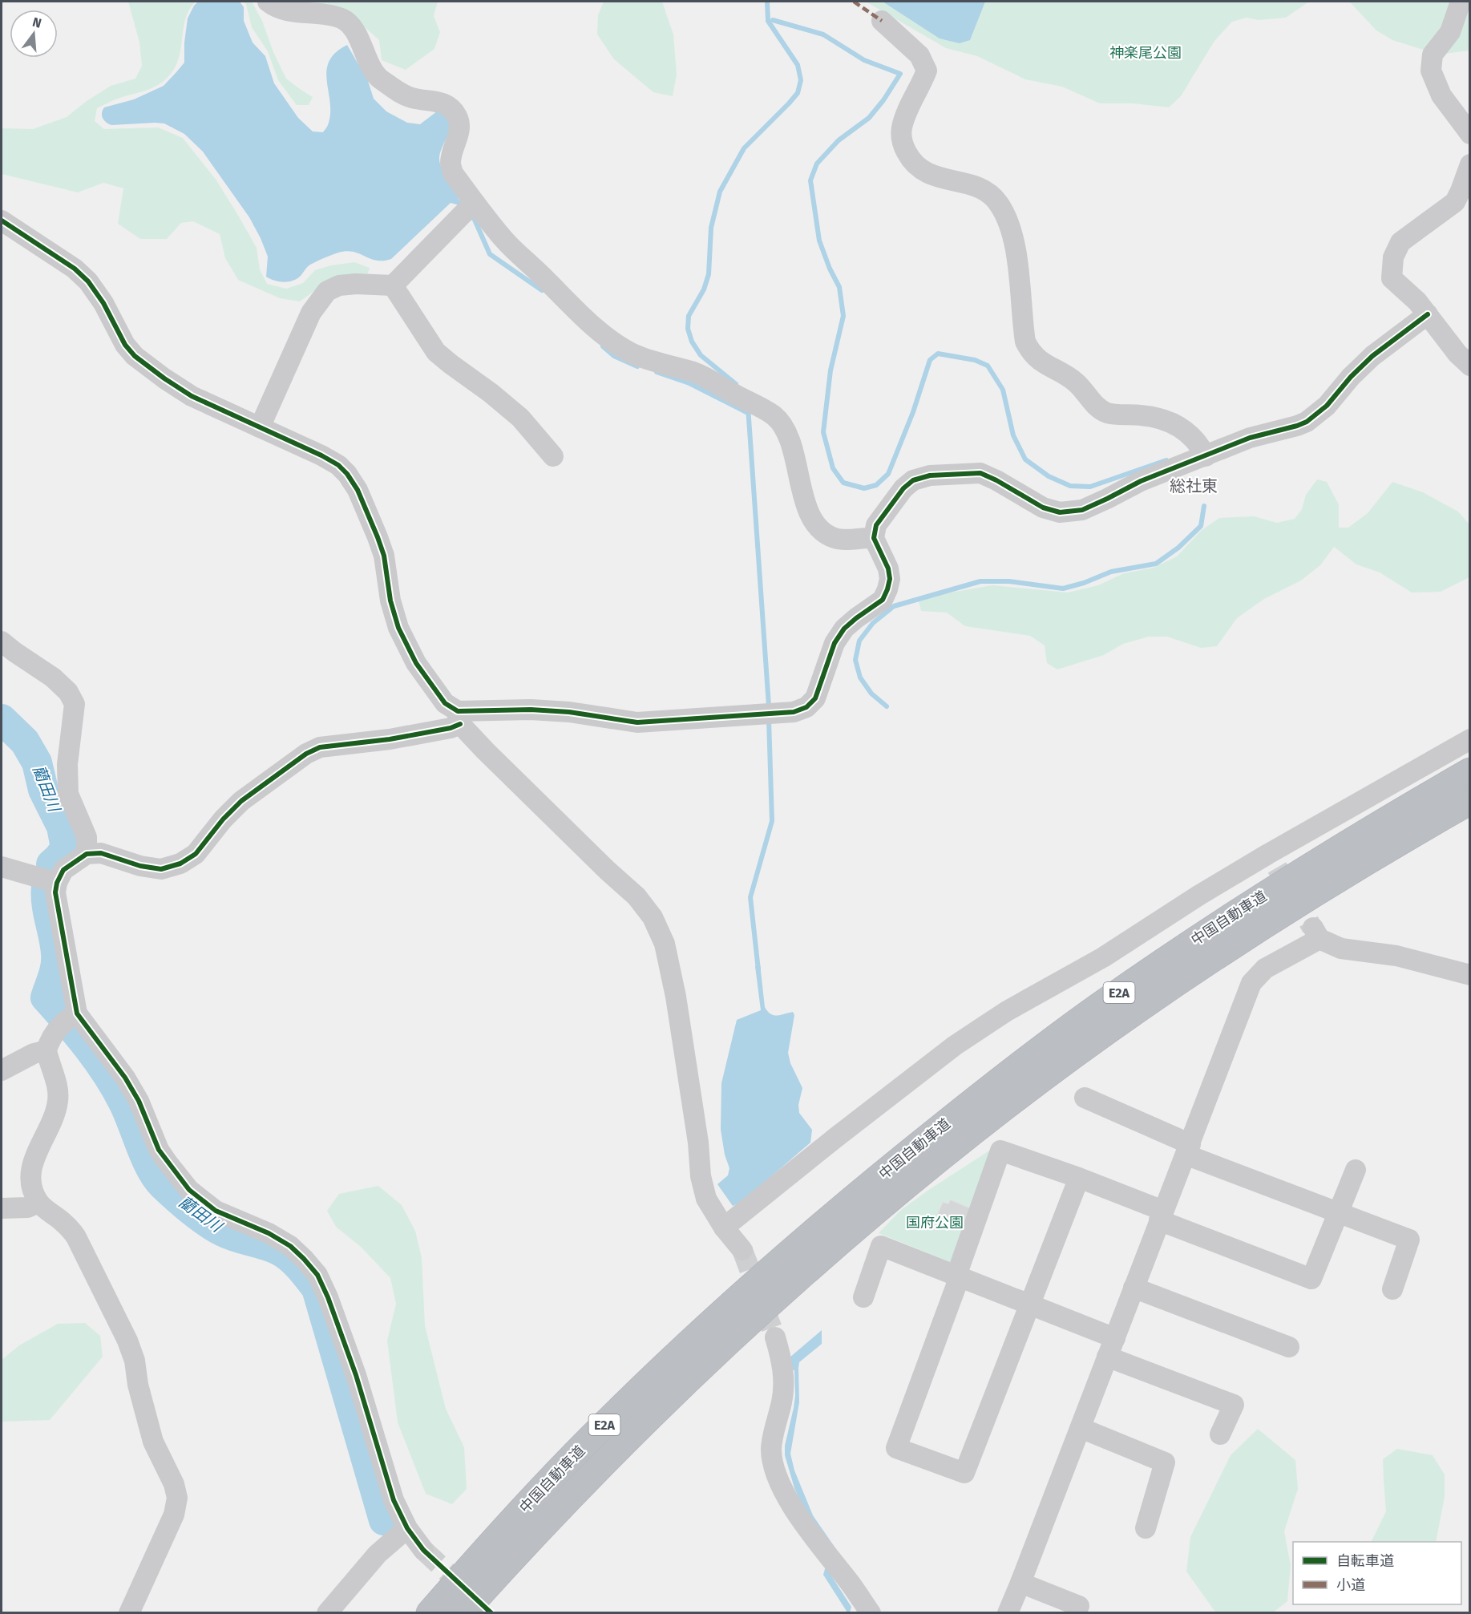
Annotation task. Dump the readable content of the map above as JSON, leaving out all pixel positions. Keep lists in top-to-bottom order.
{
  "streets": {
    "highway": ["中国自動車道", "E2A"]
  },
  "districts": ["総社東"],
  "water": ["藺田川"],
  "parks": ["神楽尾公園", "国府公園"],
  "legend": ["自転車道", "小道"],
  "north": "top"
}
